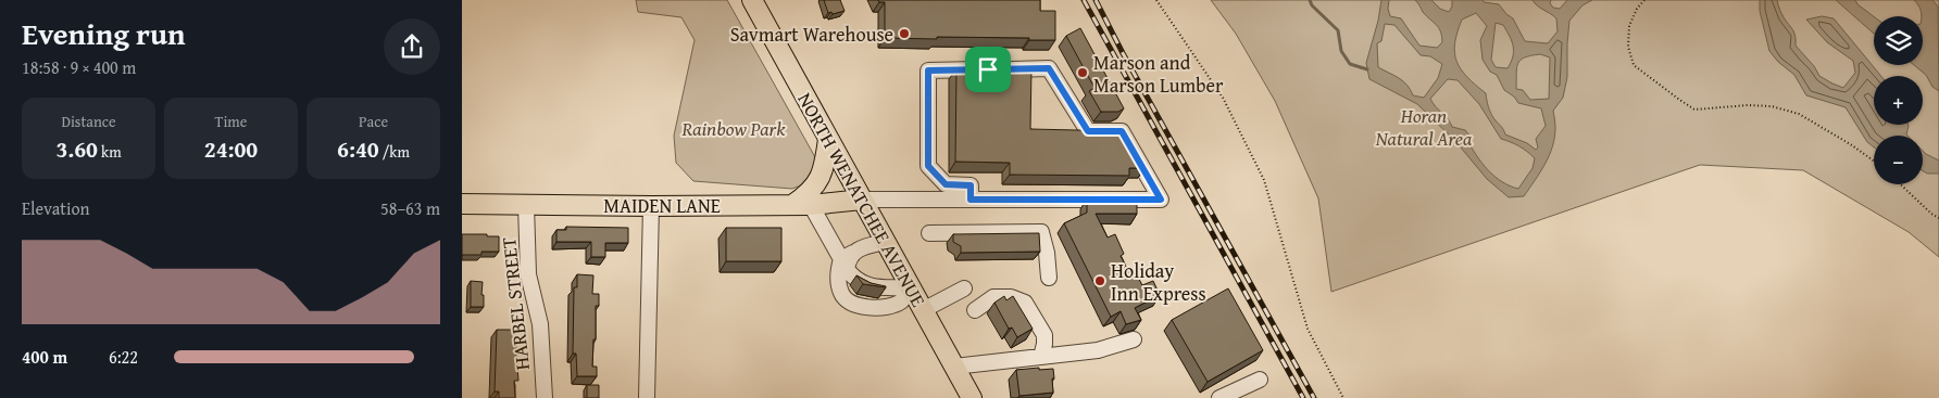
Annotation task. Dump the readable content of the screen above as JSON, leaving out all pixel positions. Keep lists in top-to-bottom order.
{
  "streets": {
    "main road": ["NORTH WENATCHEE AVENUE", "MAIDEN LANE"],
    "street": ["HARBEL STREET"]
  },
  "crossings": [
    ["NORTH WENATCHEE AVENUE", "MAIDEN LANE"],
    ["MAIDEN LANE", "HARBEL STREET"]
  ],
  "parks": ["Horan Natural Area", "Rainbow Park"],
  "places": ["Savmart Warehouse", "Marson and Marson Lumber", "Holiday Inn Express"],
  "page": {
    "heading": ["Evening run", "18:58 · 9 × 400 m"],
    "map_buttons": ["+", "−"],
    "stats": [
      ["Distance", "3.60 km"],
      ["Time", "24:00"],
      ["Pace", "6:40 /km"]
    ],
    "chart": ["Elevation", "58–63 m"],
    "list": [
      {
        "name": "400 m",
        "note": "6:22"
      }
    ]
  }
}
